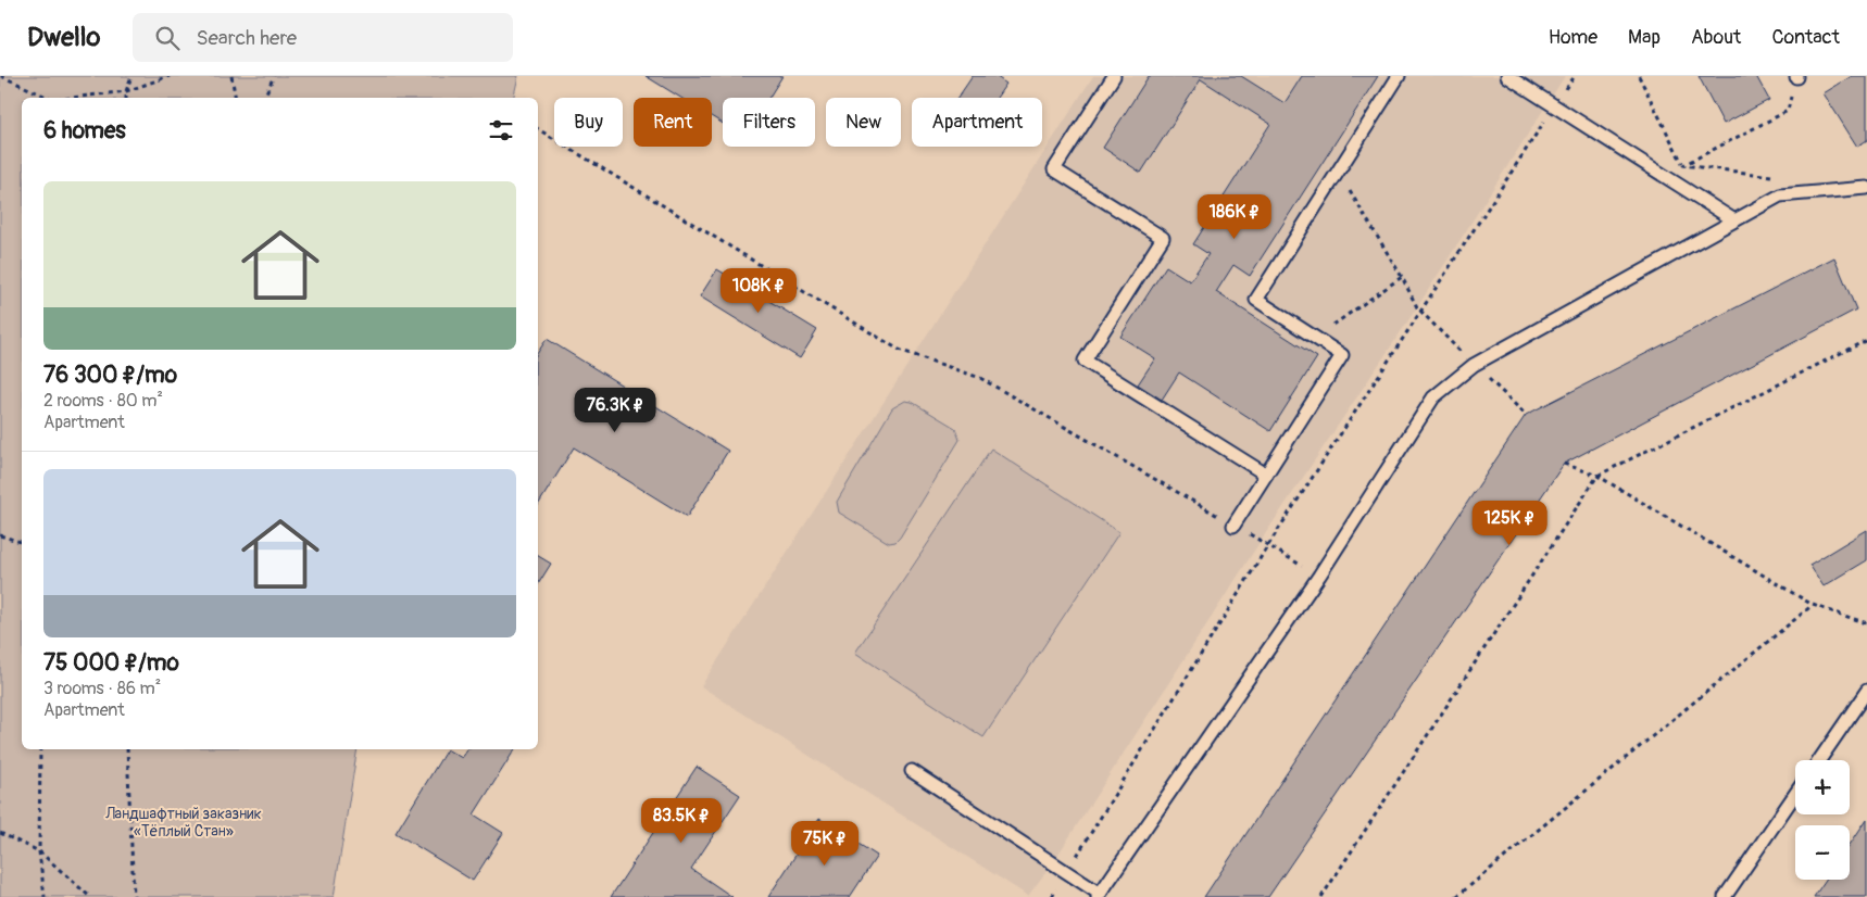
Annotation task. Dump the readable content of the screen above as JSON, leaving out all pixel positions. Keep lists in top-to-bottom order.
{
  "parks": ["Ландшафтный заказник «Тёплый Стан»"],
  "page": {
    "header": "Dwello",
    "search": "Search here",
    "nav": [
      "Home",
      "Map",
      "About",
      "Contact"
    ],
    "chip": [
      "Buy",
      "Rent",
      "Filters",
      "New",
      "Apartment"
    ],
    "heading": "6 homes",
    "list": [
      {
        "name": "76 300 ₽/mo",
        "note": "2 rooms · 80 m² · Apartment"
      },
      {
        "name": "75 000 ₽/mo",
        "note": "3 rooms · 86 m² · Apartment"
      }
    ],
    "price": [
      "186K ₽",
      "108K ₽",
      "76.3K ₽",
      "125K ₽",
      "83.5K ₽",
      "75K ₽"
    ],
    "map_buttons": ["+", "−"]
  }
}
